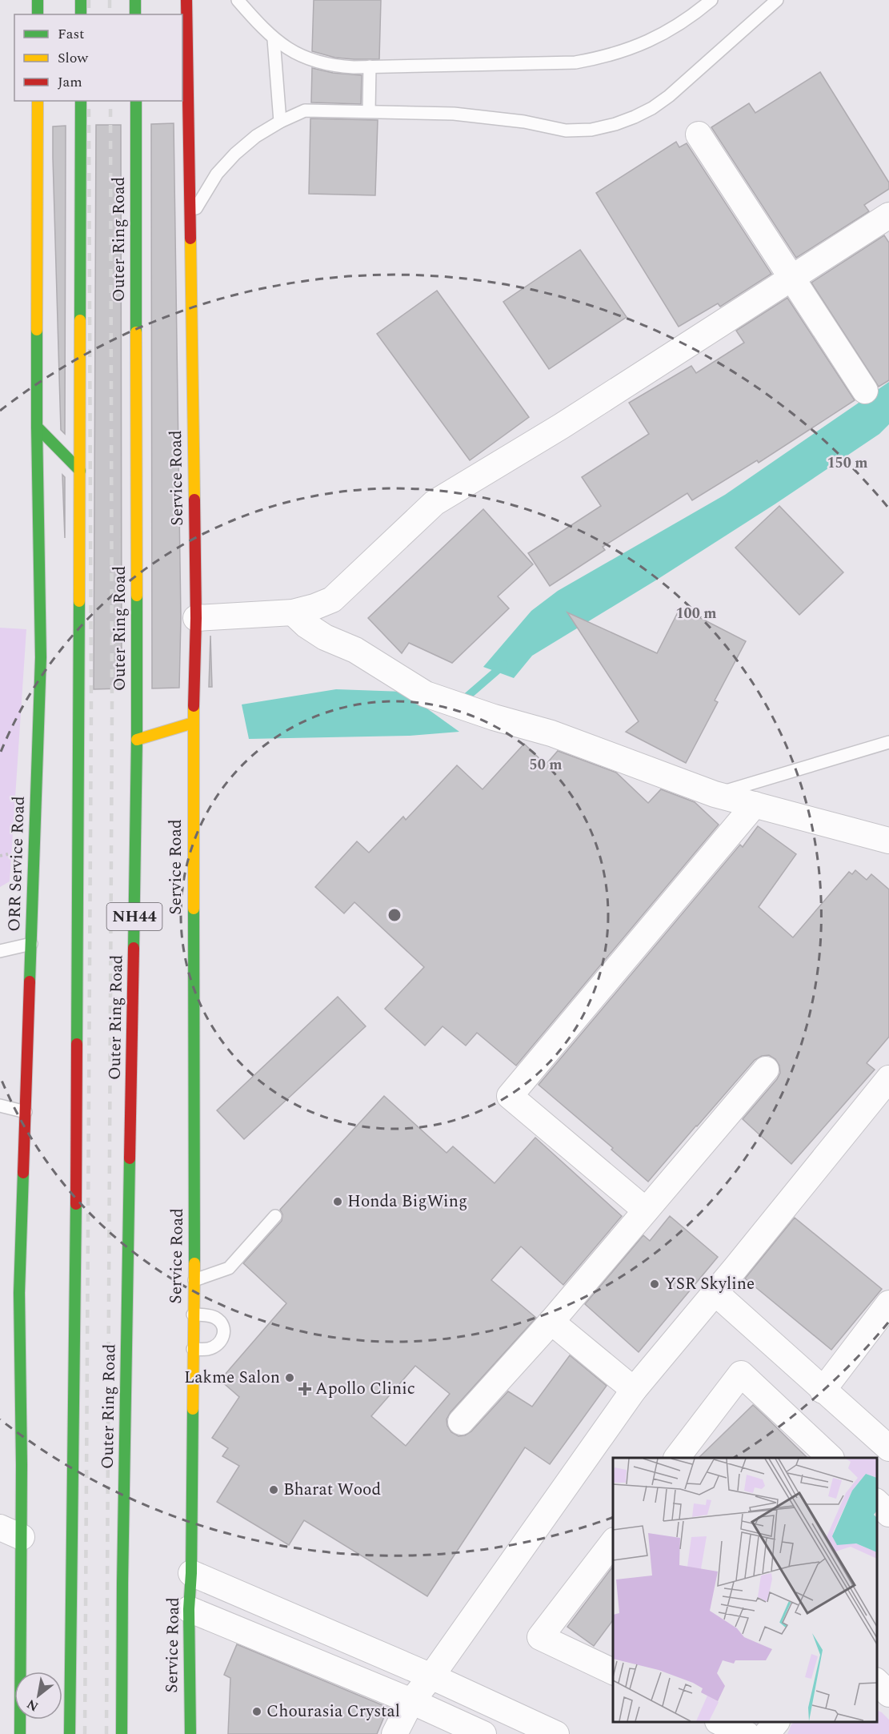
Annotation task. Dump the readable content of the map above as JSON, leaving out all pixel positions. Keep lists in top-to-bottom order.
{
  "streets": {
    "main road": [
      "Outer Ring Road",
      "Service Road",
      "ORR Service Road",
      "NH44"
    ]
  },
  "places": {
    "other": [
      "Honda BigWing",
      "YSR Skyline",
      "Lakme Salon",
      "Bharat Wood",
      "Chourasia Crystal"
    ],
    "health": ["Apollo Clinic"]
  },
  "legend": ["Fast", "Slow", "Jam"],
  "north": "bottom left",
  "rings": ["150 m", "100 m", "50 m"]
}
